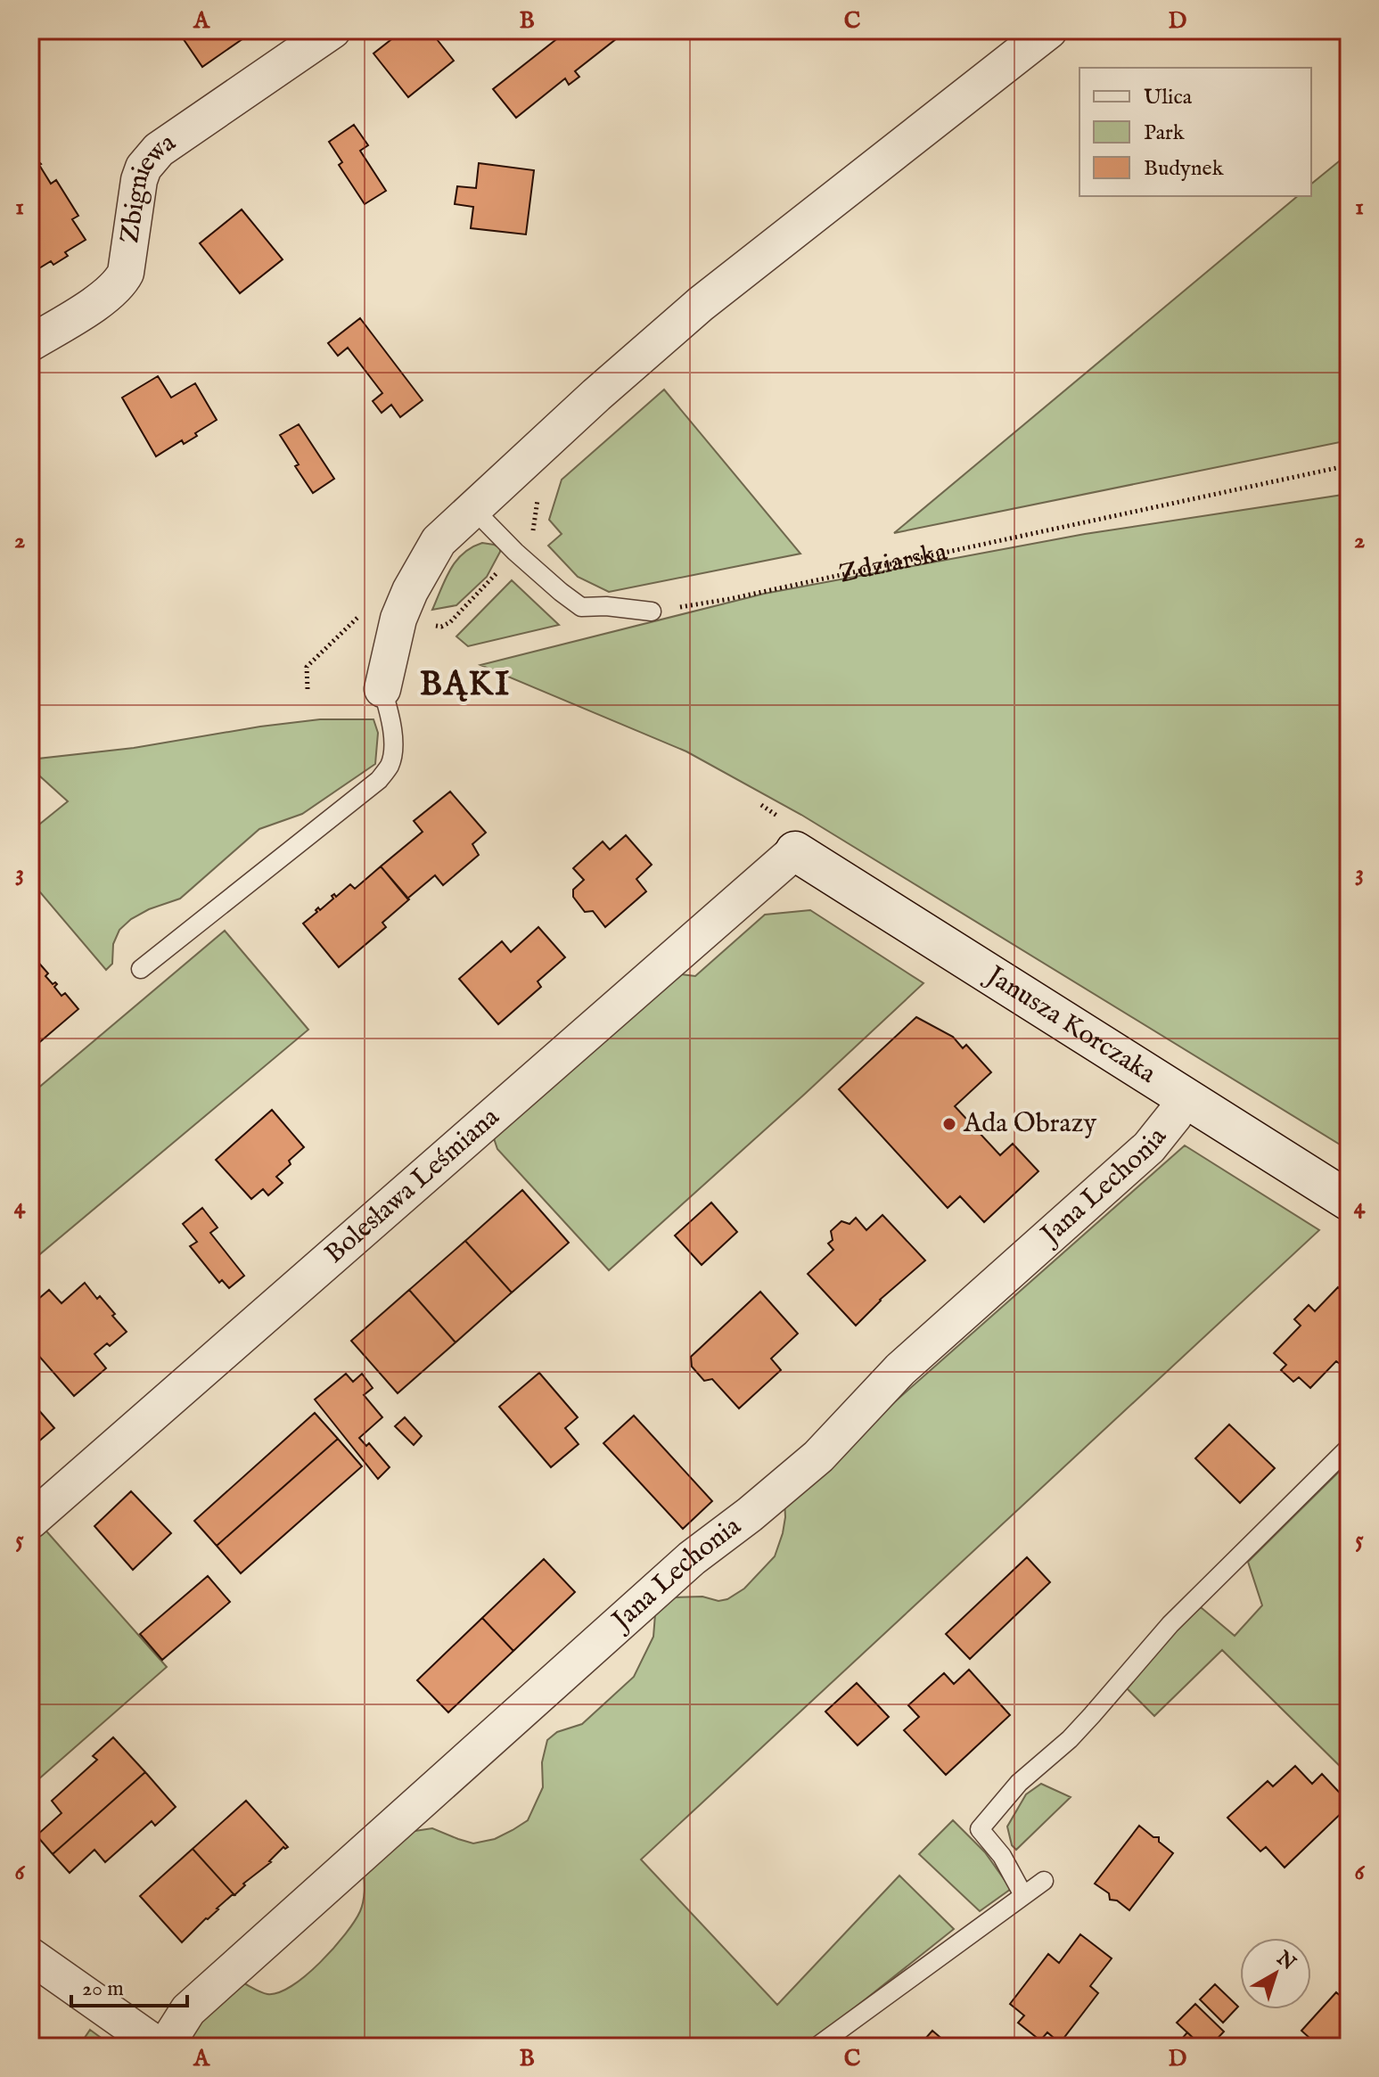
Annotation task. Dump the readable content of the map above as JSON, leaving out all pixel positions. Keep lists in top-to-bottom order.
{
  "streets": {
    "street": [
      "Zbigniewa",
      "Janusza Korczaka",
      "Jana Lechonia",
      "Bolesława Leśmiana"
    ],
    "path": ["Zdziarska"]
  },
  "crossings": [
    ["Janusza Korczaka", "Jana Lechonia"],
    ["Janusza Korczaka", "Bolesława Leśmiana"]
  ],
  "districts": ["BĄKI"],
  "places": ["Ada Obrazy"],
  "legend": ["Ulica", "Park", "Budynek"],
  "scale_bar": "20 m",
  "north": "top right",
  "grid": {
    "columns": [
      "A",
      "B",
      "C",
      "D"
    ],
    "rows": [
      "1",
      "2",
      "3",
      "4",
      "5",
      "6"
    ]
  }
}
